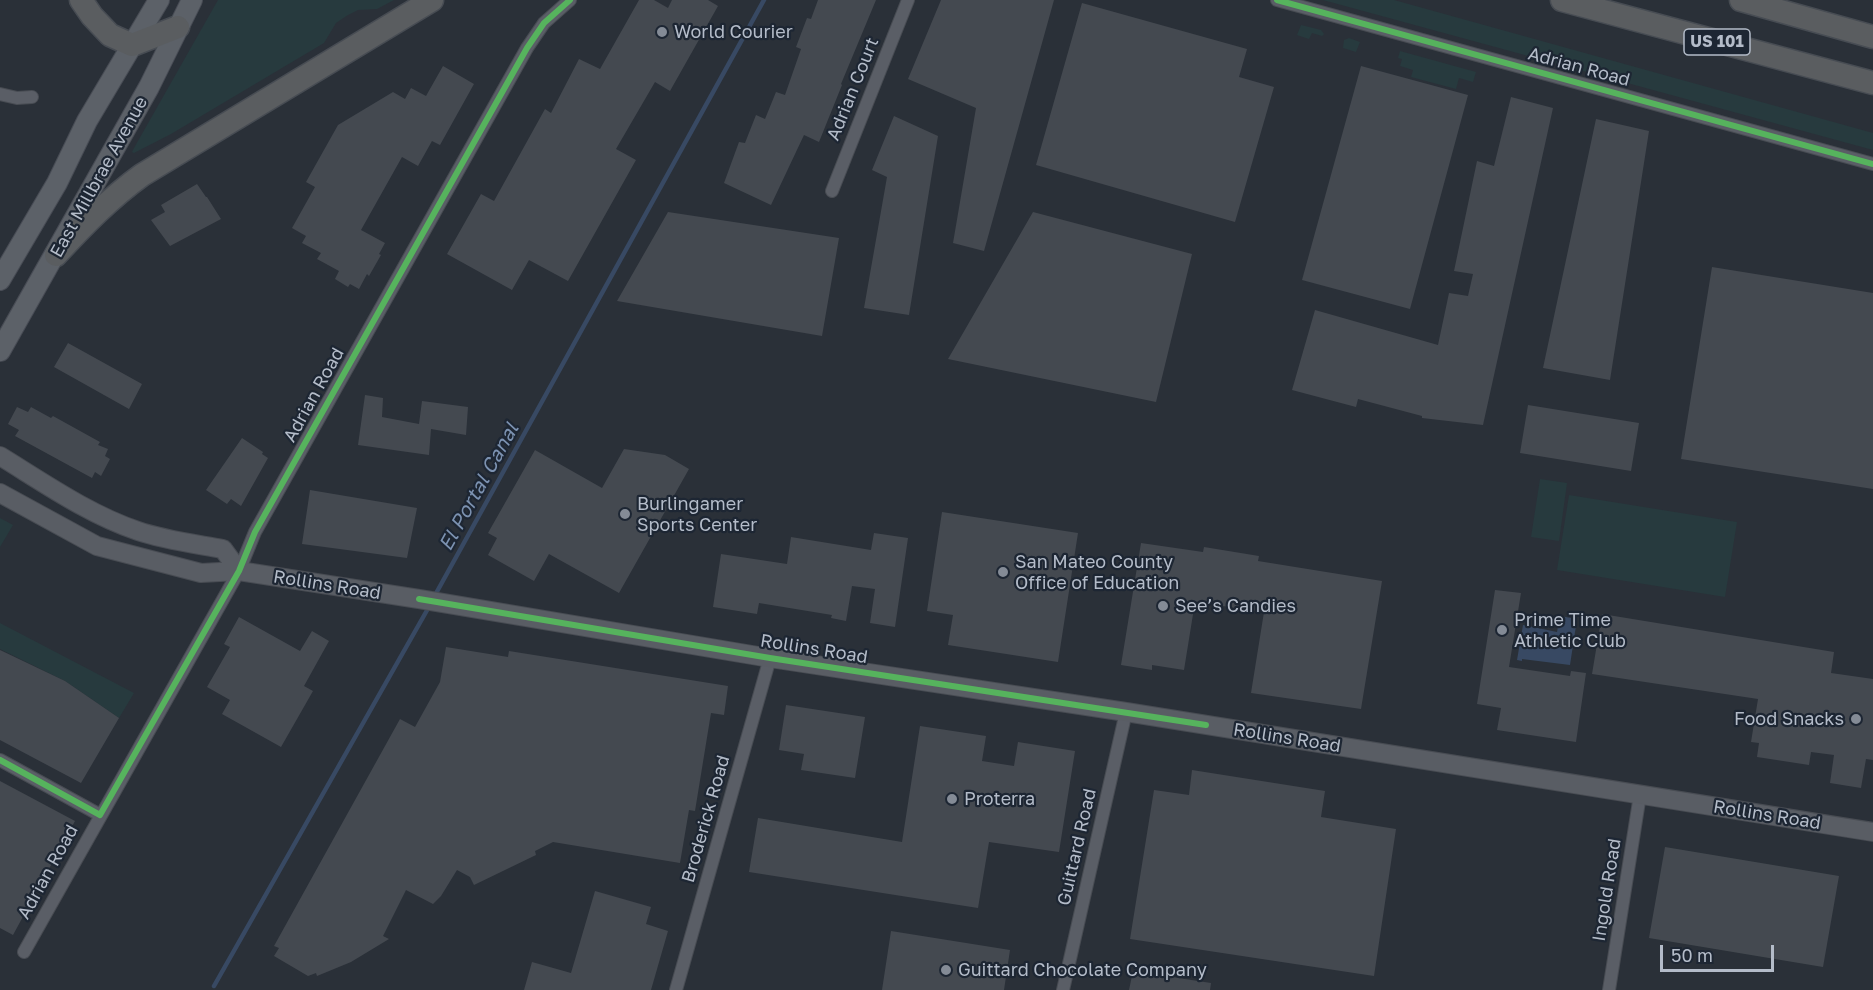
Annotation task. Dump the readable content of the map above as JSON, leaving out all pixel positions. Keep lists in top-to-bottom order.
{
  "streets": {
    "highway": ["US 101"],
    "main road": ["East Millbrae Avenue", "Rollins Road"],
    "street": [
      "Adrian Road",
      "Adrian Court",
      "Broderick Road",
      "Guittard Road",
      "Ingold Road"
    ]
  },
  "crossings": [
    ["Adrian Road", "Rollins Road"],
    ["Rollins Road", "Broderick Road"],
    ["Rollins Road", "Guittard Road"],
    ["Rollins Road", "Ingold Road"]
  ],
  "water": ["El Portal Canal"],
  "places": [
    "World Courier",
    "Burlingamer Sports Center",
    "San Mateo County Office of Education",
    "See’s Candies",
    "Prime Time Athletic Club",
    "Food Snacks",
    "Proterra",
    "Guittard Chocolate Company"
  ],
  "scale_bar": "50 m"
}
